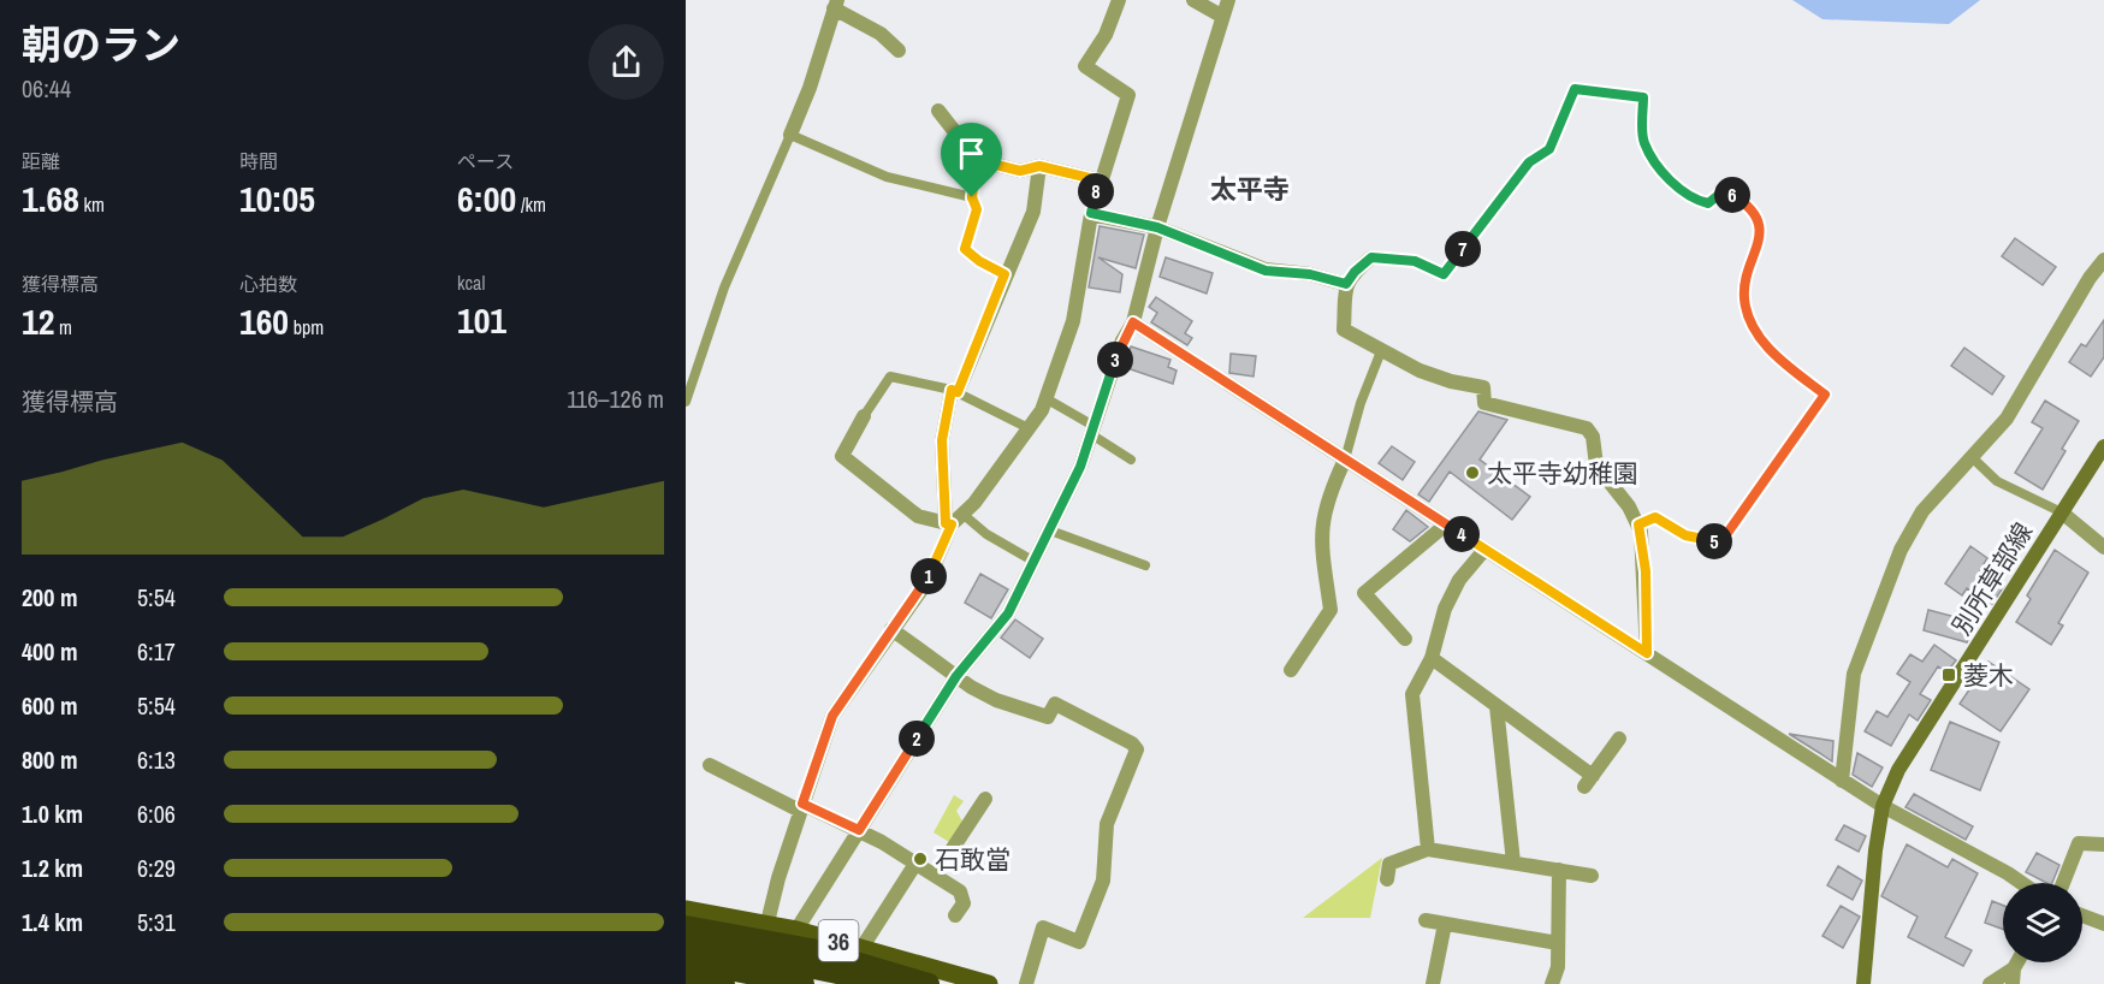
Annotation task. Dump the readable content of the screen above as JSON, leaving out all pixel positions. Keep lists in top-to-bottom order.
{
  "streets": {
    "main road": ["別所草部線", "36"]
  },
  "districts": ["太平寺"],
  "places": {
    "other": ["太平寺幼稚園", "石敢當"],
    "transit": ["菱木"]
  },
  "page": {
    "heading": ["朝のラン", "06:44"],
    "stats": [
      ["距離", "1.68 km"],
      ["時間", "10:05"],
      ["ペース", "6:00 /km"],
      ["獲得標高", "12 m"],
      ["心拍数", "160 bpm"],
      ["kcal", "101"]
    ],
    "pins": [
      "8",
      "6",
      "7",
      "3",
      "4",
      "5",
      "1",
      "2"
    ],
    "chart": ["獲得標高", "116–126 m"],
    "list": [
      {
        "name": "200 m",
        "note": "5:54"
      },
      {
        "name": "400 m",
        "note": "6:17"
      },
      {
        "name": "600 m",
        "note": "5:54"
      },
      {
        "name": "800 m",
        "note": "6:13"
      },
      {
        "name": "1.0 km",
        "note": "6:06"
      },
      {
        "name": "1.2 km",
        "note": "6:29"
      },
      {
        "name": "1.4 km",
        "note": "5:31"
      }
    ]
  }
}
